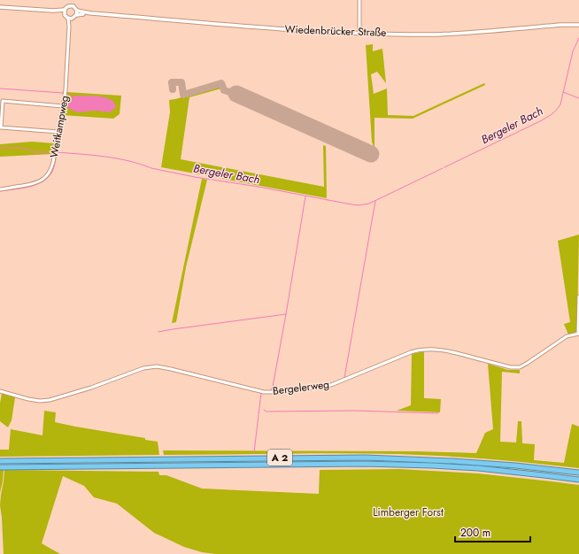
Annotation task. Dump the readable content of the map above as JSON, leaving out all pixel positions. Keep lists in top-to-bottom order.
{
  "streets": {
    "highway": ["A 2"],
    "street": ["Wiedenbrücker Straße", "Weitkampweg", "Bergelerweg"]
  },
  "water": ["Bergeler Bach"],
  "parks": ["Limberger Forst"],
  "scale_bar": "200 m"
}
